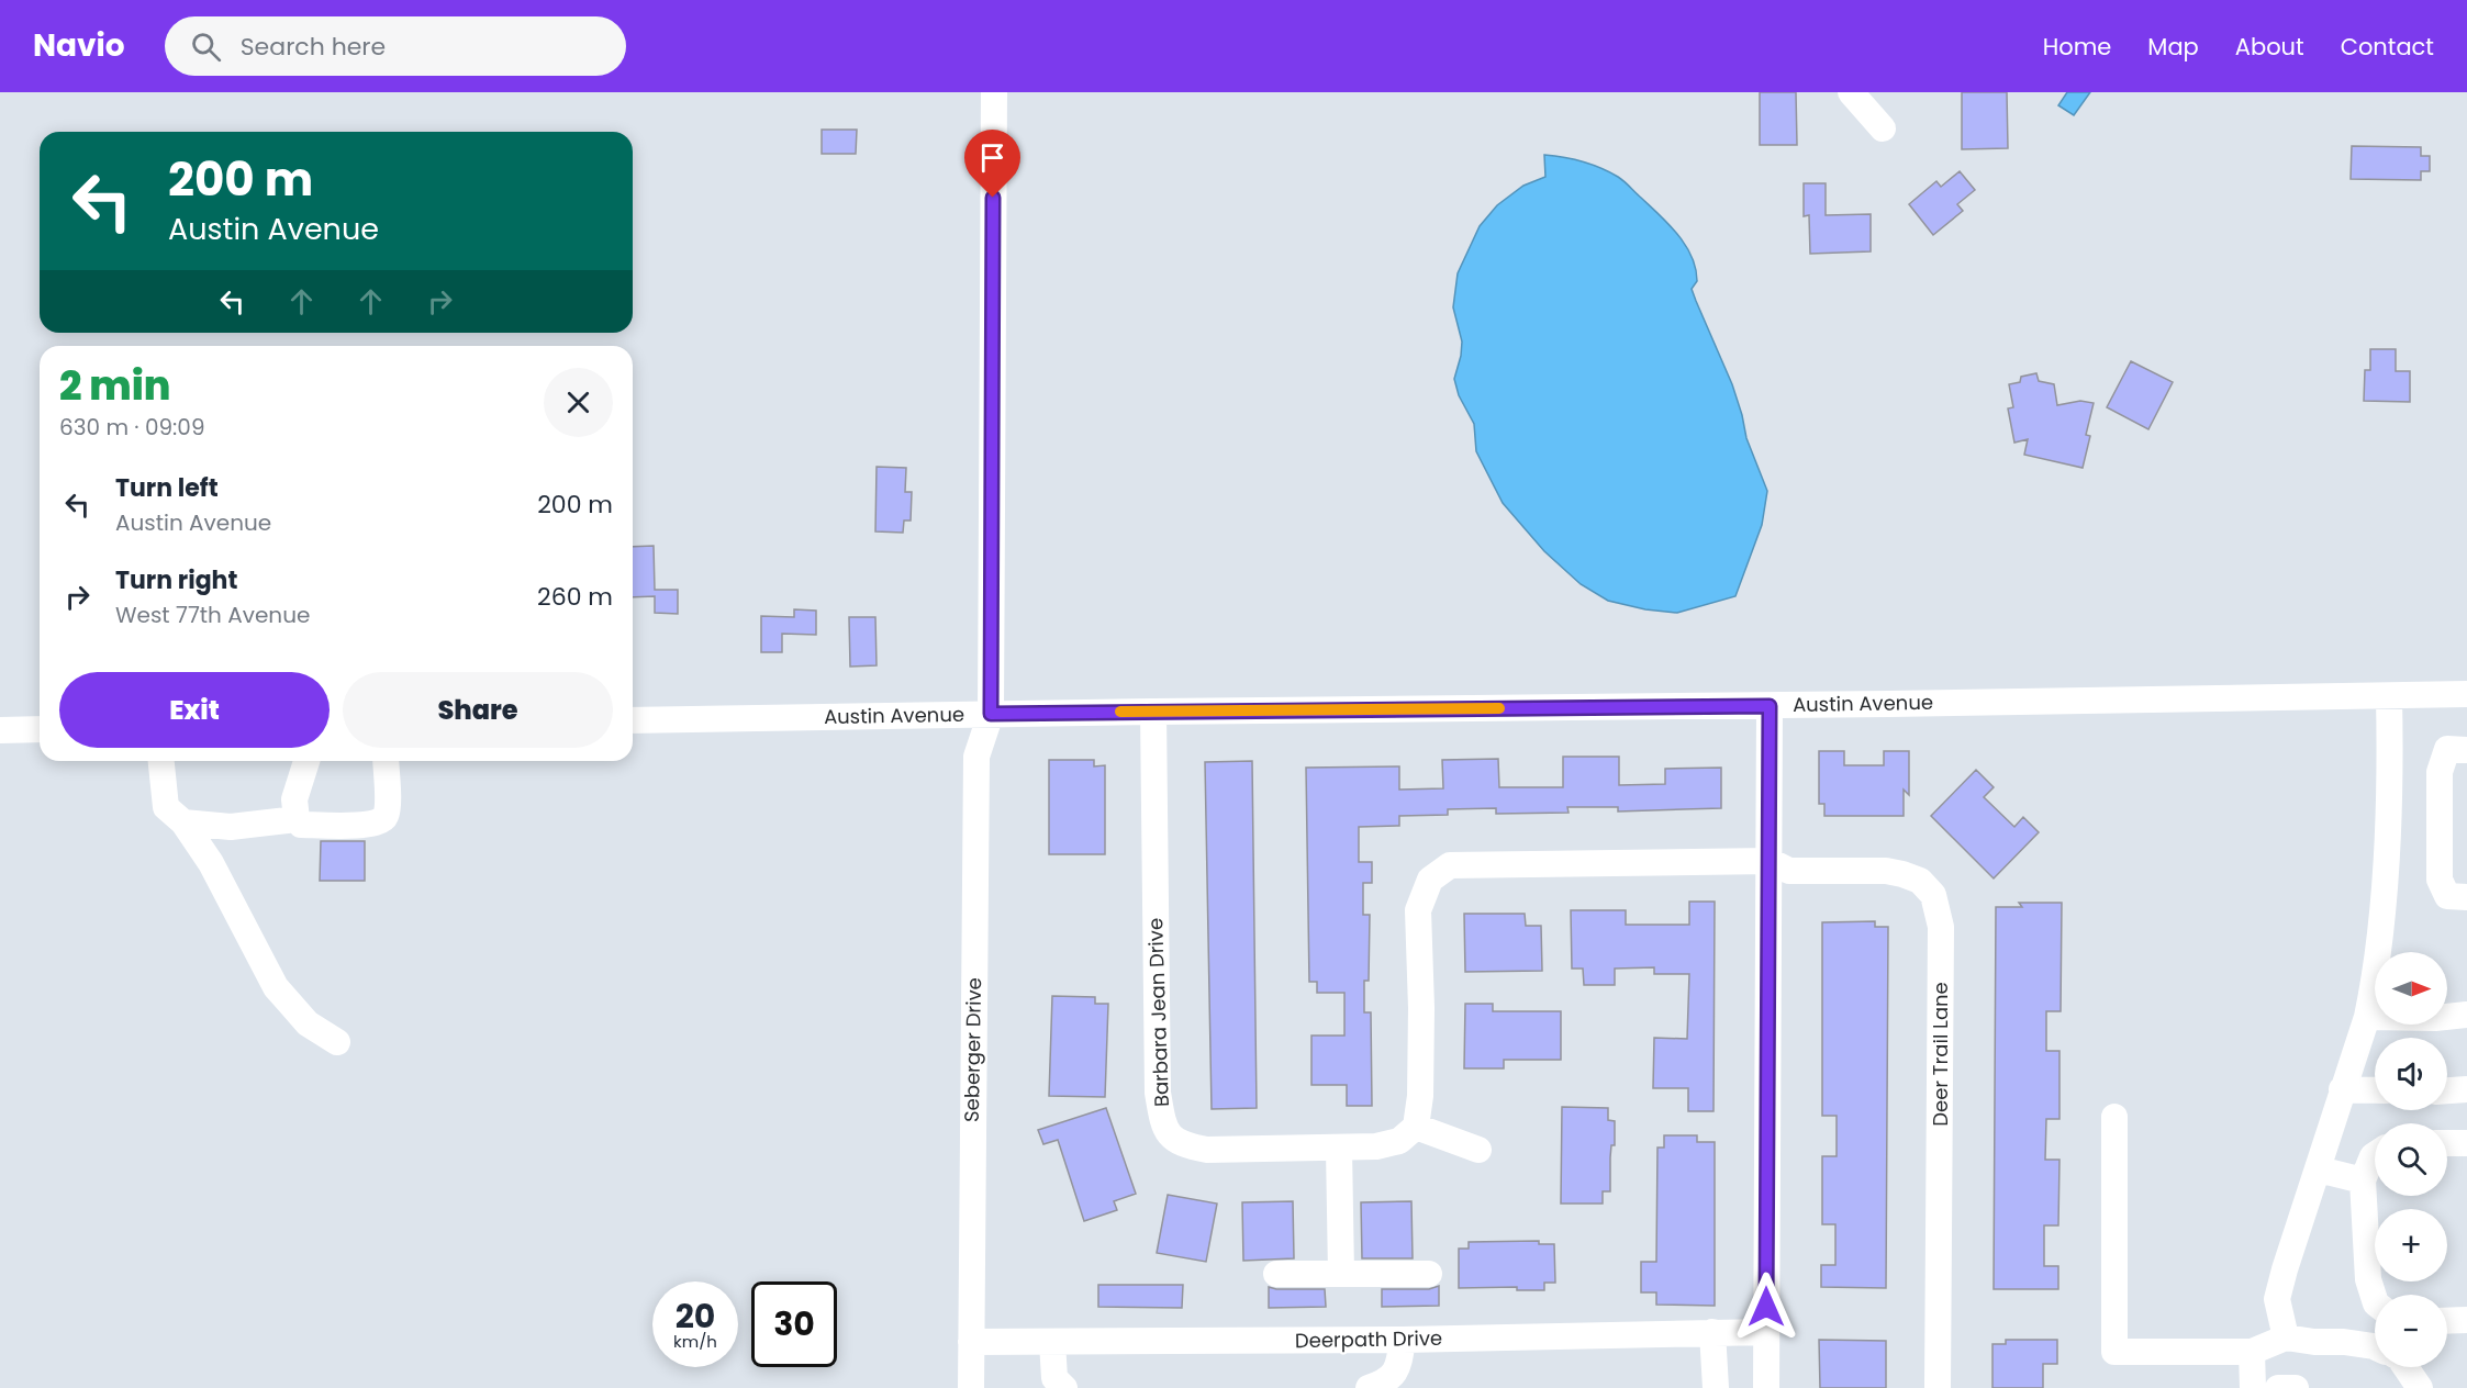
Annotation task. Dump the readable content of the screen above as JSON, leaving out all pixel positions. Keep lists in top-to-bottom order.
{
  "streets": {
    "street": [
      "Austin Avenue",
      "Barbara Jean Drive",
      "Seberger Drive",
      "Deer Trail Lane",
      "Deerpath Drive"
    ]
  },
  "crossings": [
    ["Austin Avenue", "Barbara Jean Drive"],
    ["Austin Avenue", "Seberger Drive"],
    ["Seberger Drive", "Deerpath Drive"]
  ],
  "north": "right",
  "page": {
    "header": "Navio",
    "search": "Search here",
    "nav": [
      "Home",
      "Map",
      "About",
      "Contact"
    ],
    "turn": ["200 m", "Austin Avenue"],
    "heading": ["2 min", "630 m · 09:09"],
    "list": [
      {
        "name": "Turn left",
        "note": "Austin Avenue",
        "value": "200 m"
      },
      {
        "name": "Turn right",
        "note": "West 77th Avenue",
        "value": "260 m"
      }
    ],
    "buttons": ["Exit", "Share"],
    "map_buttons": ["+", "−"],
    "speed": "20 km/h",
    "limit": "30"
  }
}
